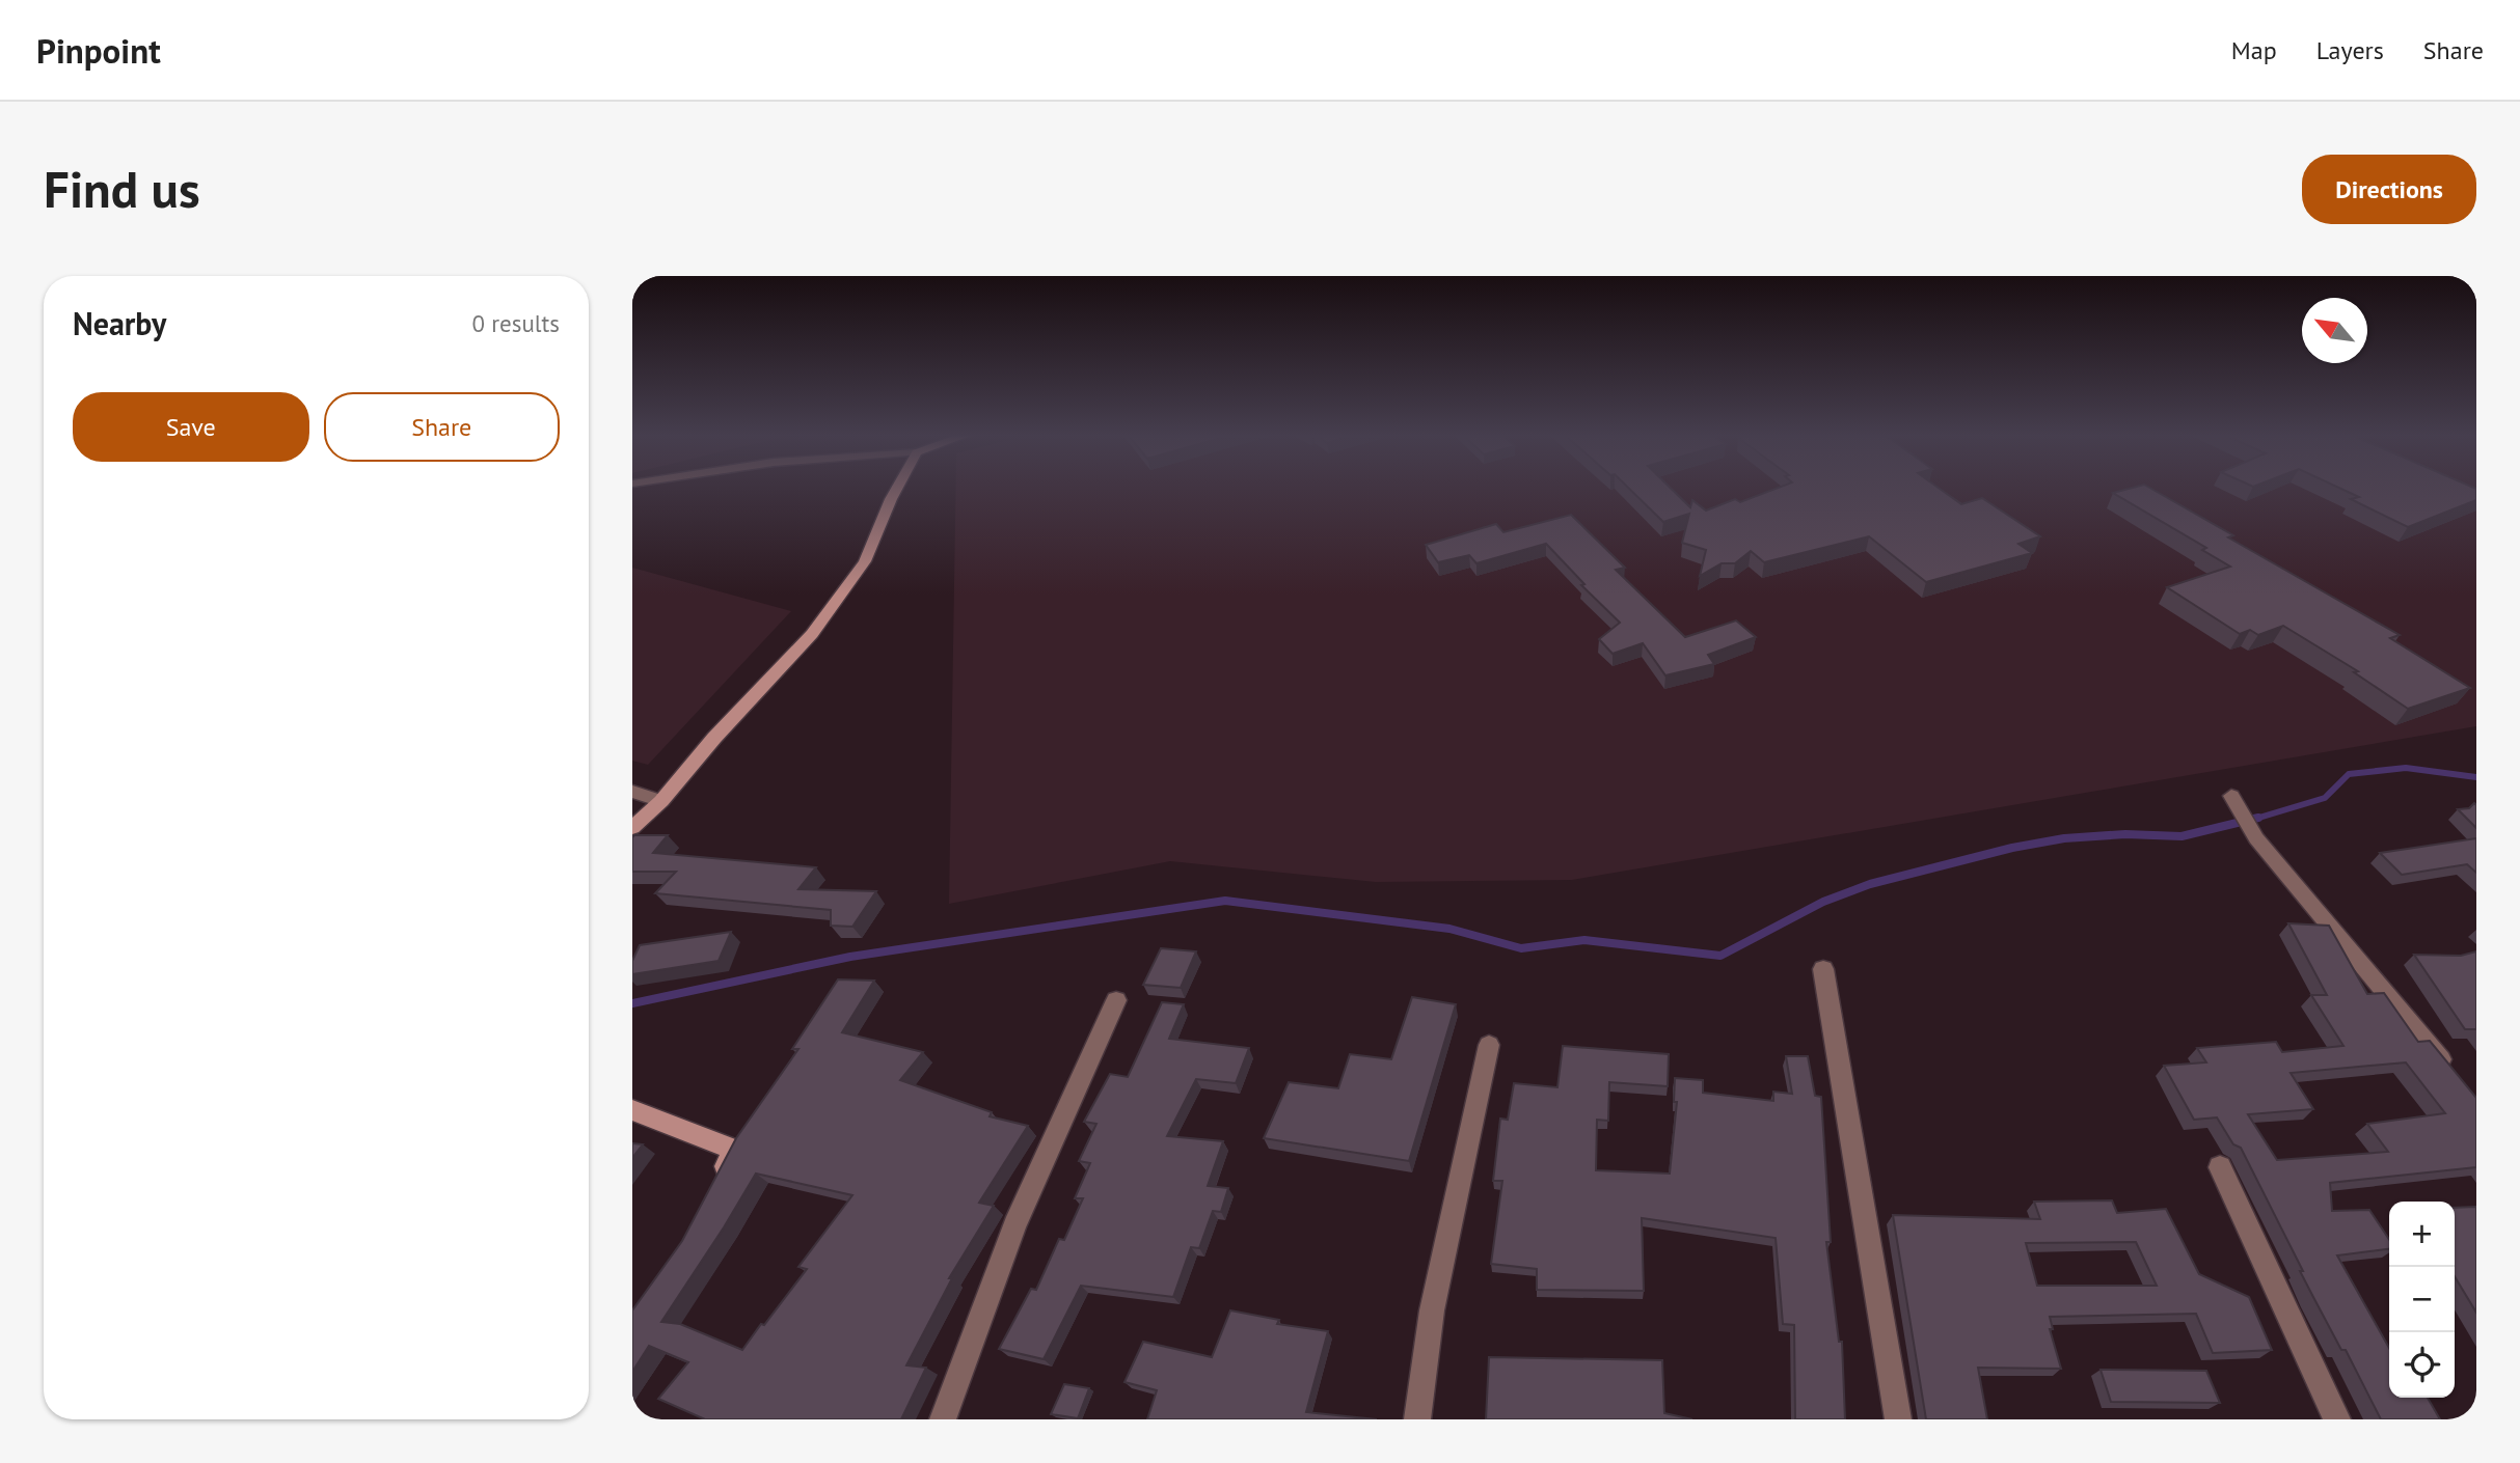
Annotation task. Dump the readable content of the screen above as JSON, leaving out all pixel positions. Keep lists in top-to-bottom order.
{
  "north": "top left",
  "page": {
    "header": "Pinpoint",
    "nav": ["Map", "Layers", "Share"],
    "buttons": [
      "Directions",
      ["Save", "Share"]
    ],
    "title": "Find us",
    "heading": ["Nearby", "0 results"],
    "map_buttons": ["+", "−"]
  }
}
